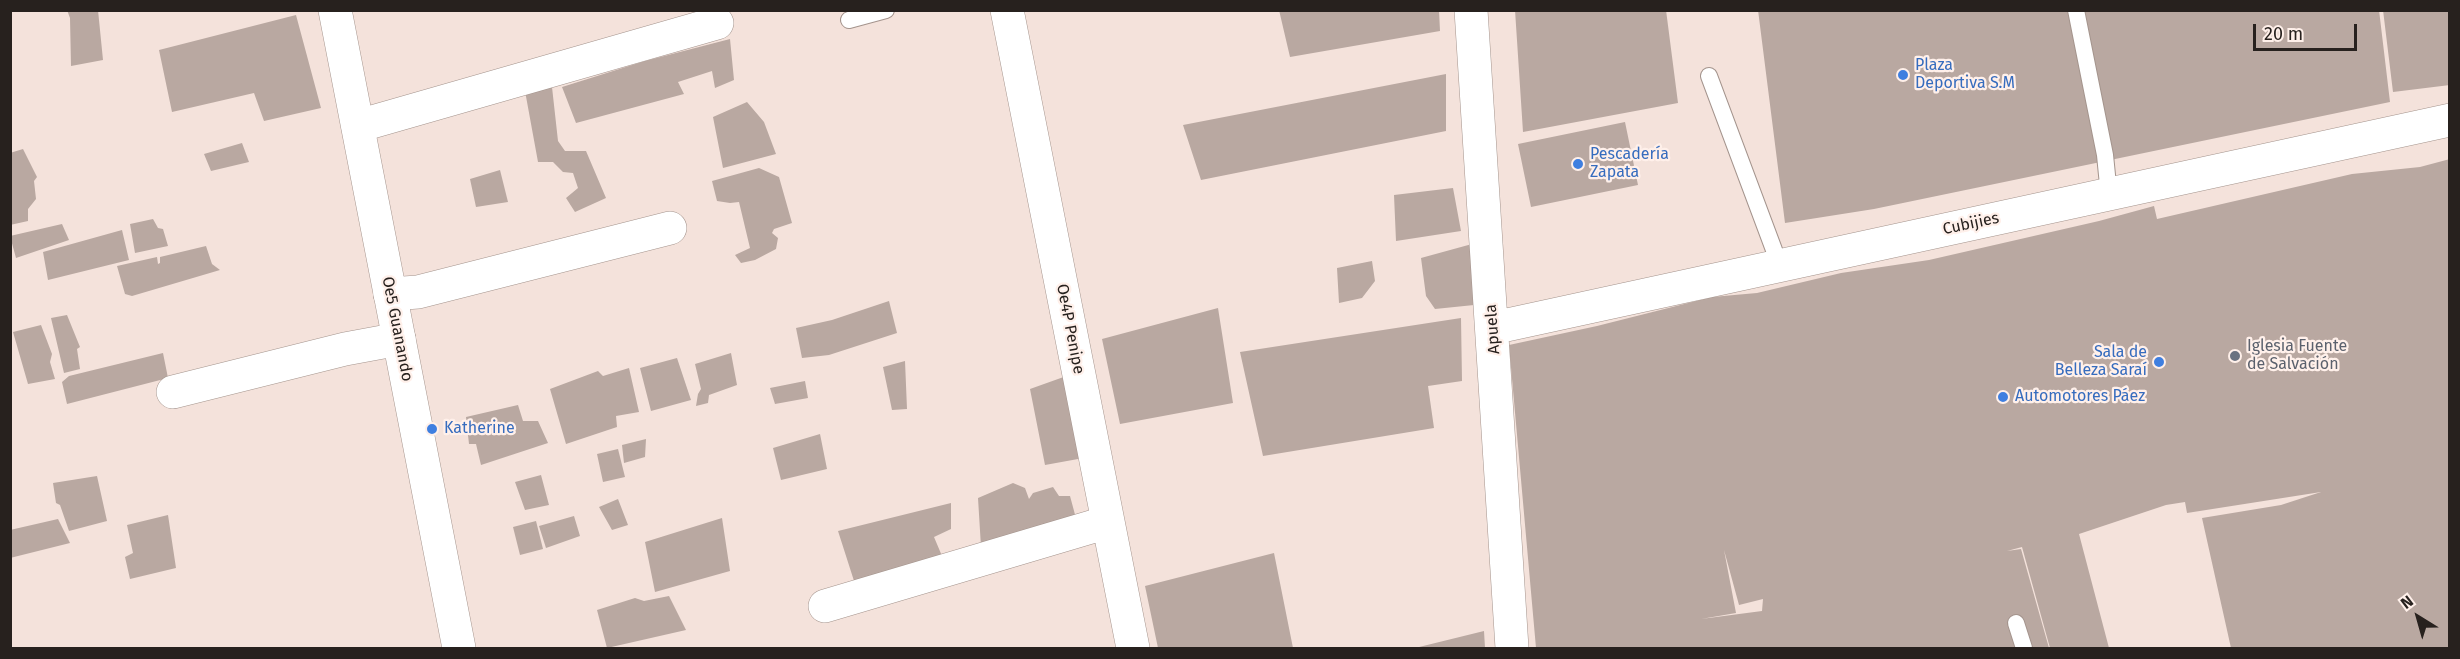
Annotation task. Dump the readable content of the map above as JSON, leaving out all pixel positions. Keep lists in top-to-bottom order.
{
  "streets": {
    "street": [
      "Cubijies",
      "Oe5 Guanando",
      "Oe4P Penipe",
      "Apuela"
    ]
  },
  "crossings": [
    ["Cubijies", "Apuela"]
  ],
  "places": [
    "Plaza Deportiva S.M",
    "Pescadería Zapata",
    "Iglesia Fuente de Salvación",
    "Sala de Belleza Saraí",
    "Automotores Páez",
    "Katherine"
  ],
  "scale_bar": "20 m",
  "north": "top left"
}
